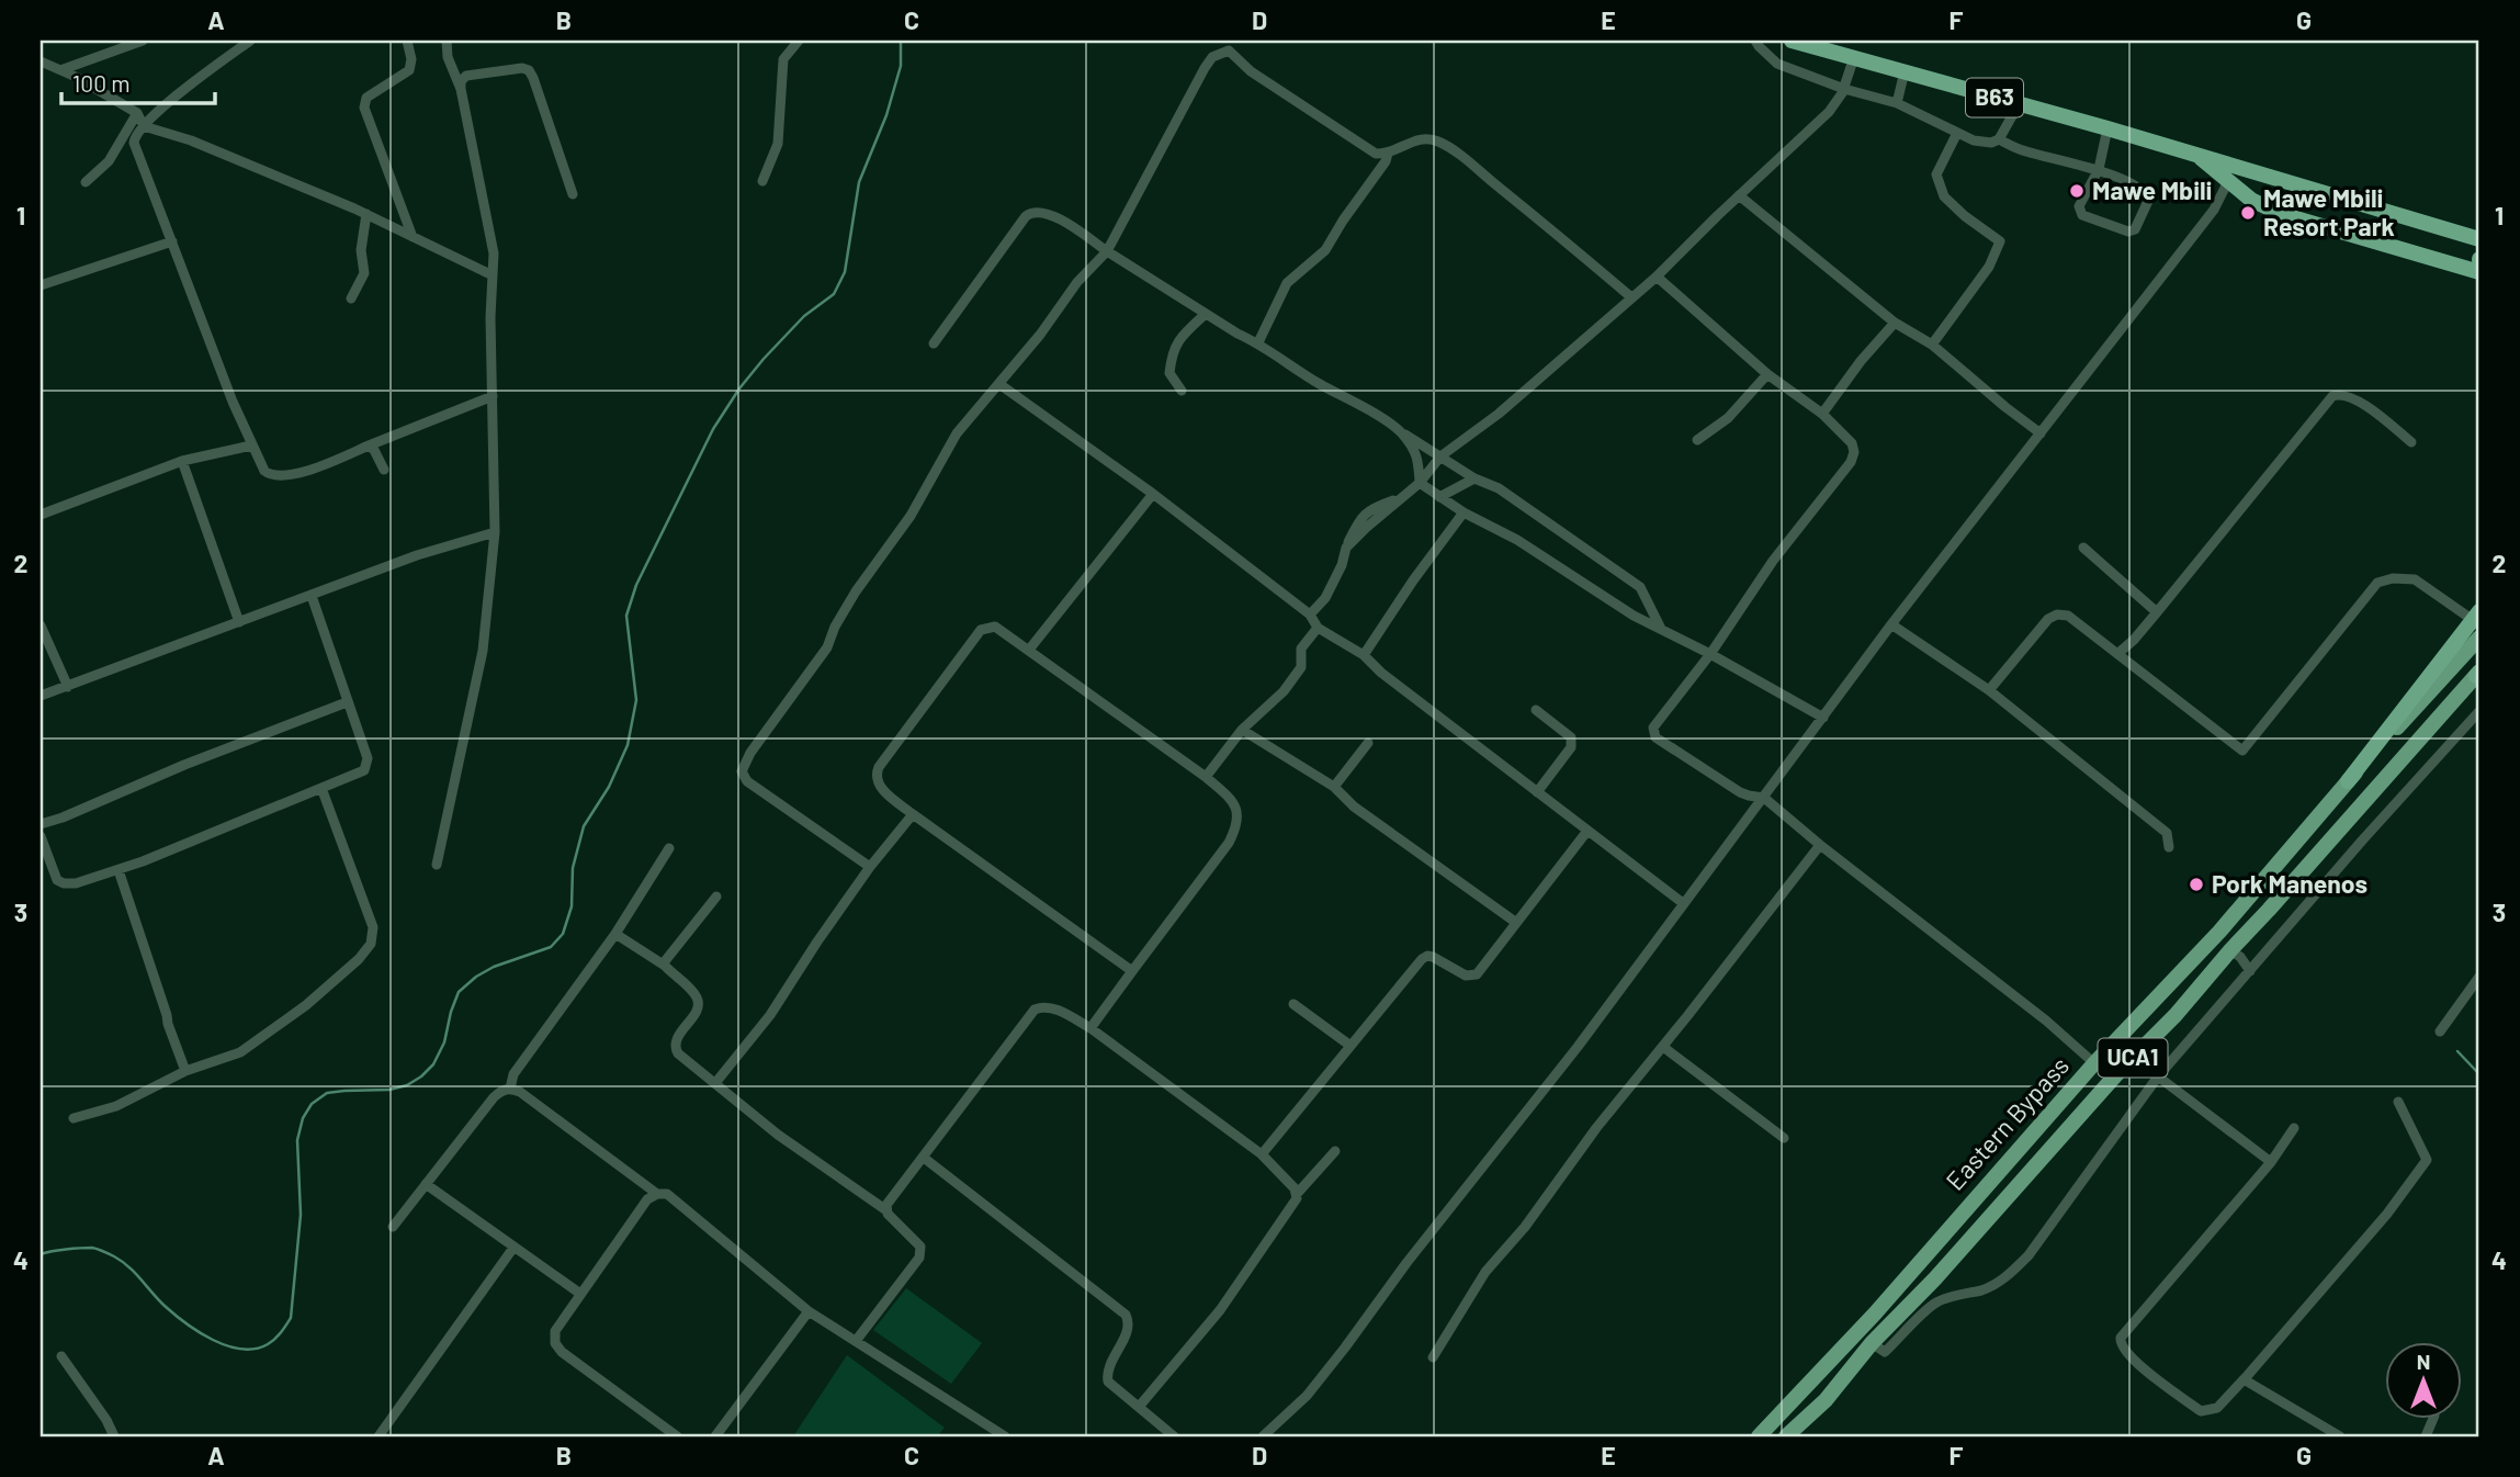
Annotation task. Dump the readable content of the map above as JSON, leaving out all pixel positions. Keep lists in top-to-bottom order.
{
  "streets": {
    "highway": ["B63"],
    "main road": ["UCA1", "Eastern Bypass"]
  },
  "places": ["Mawe Mbili", "Mawe Mbili Resort Park", "Pork Manenos"],
  "scale_bar": "100 m",
  "north": "top",
  "grid": {
    "columns": [
      "A",
      "B",
      "C",
      "D",
      "E",
      "F",
      "G"
    ],
    "rows": [
      "1",
      "2",
      "3",
      "4"
    ]
  }
}
